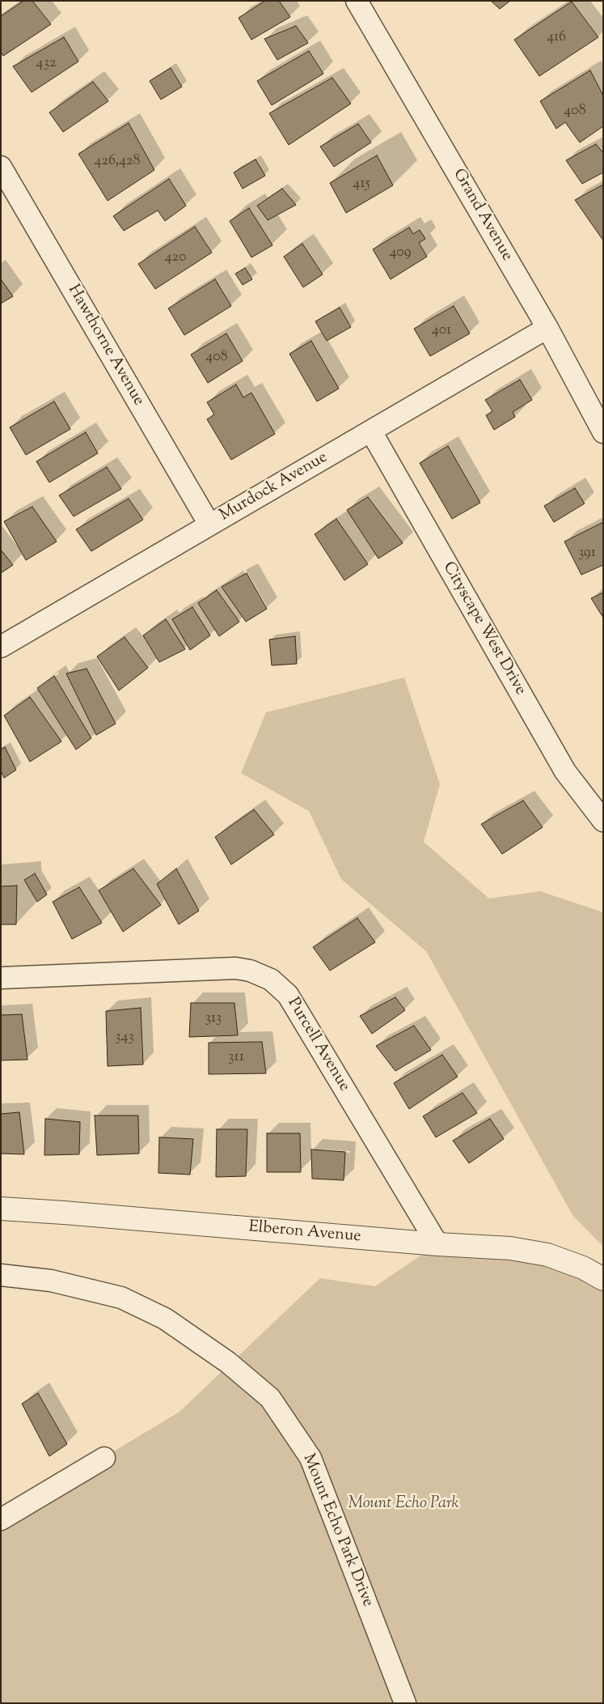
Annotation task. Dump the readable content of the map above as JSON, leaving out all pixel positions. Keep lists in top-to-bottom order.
{
  "streets": {
    "street": [
      "Grand Avenue",
      "Hawthorne Avenue",
      "Murdock Avenue",
      "Cityscape West Drive",
      "Purcell Avenue",
      "Elberon Avenue",
      "Mount Echo Park Drive"
    ]
  },
  "crossings": [
    ["Grand Avenue", "Murdock Avenue"],
    ["Hawthorne Avenue", "Murdock Avenue"],
    ["Murdock Avenue", "Cityscape West Drive"],
    ["Purcell Avenue", "Elberon Avenue"]
  ],
  "parks": ["Mount Echo Park"],
  "house_numbers": [
    "416",
    "432",
    "408",
    "426,428",
    "415",
    "409",
    "420",
    "401",
    "408",
    "391",
    "313",
    "343",
    "311"
  ]
}
